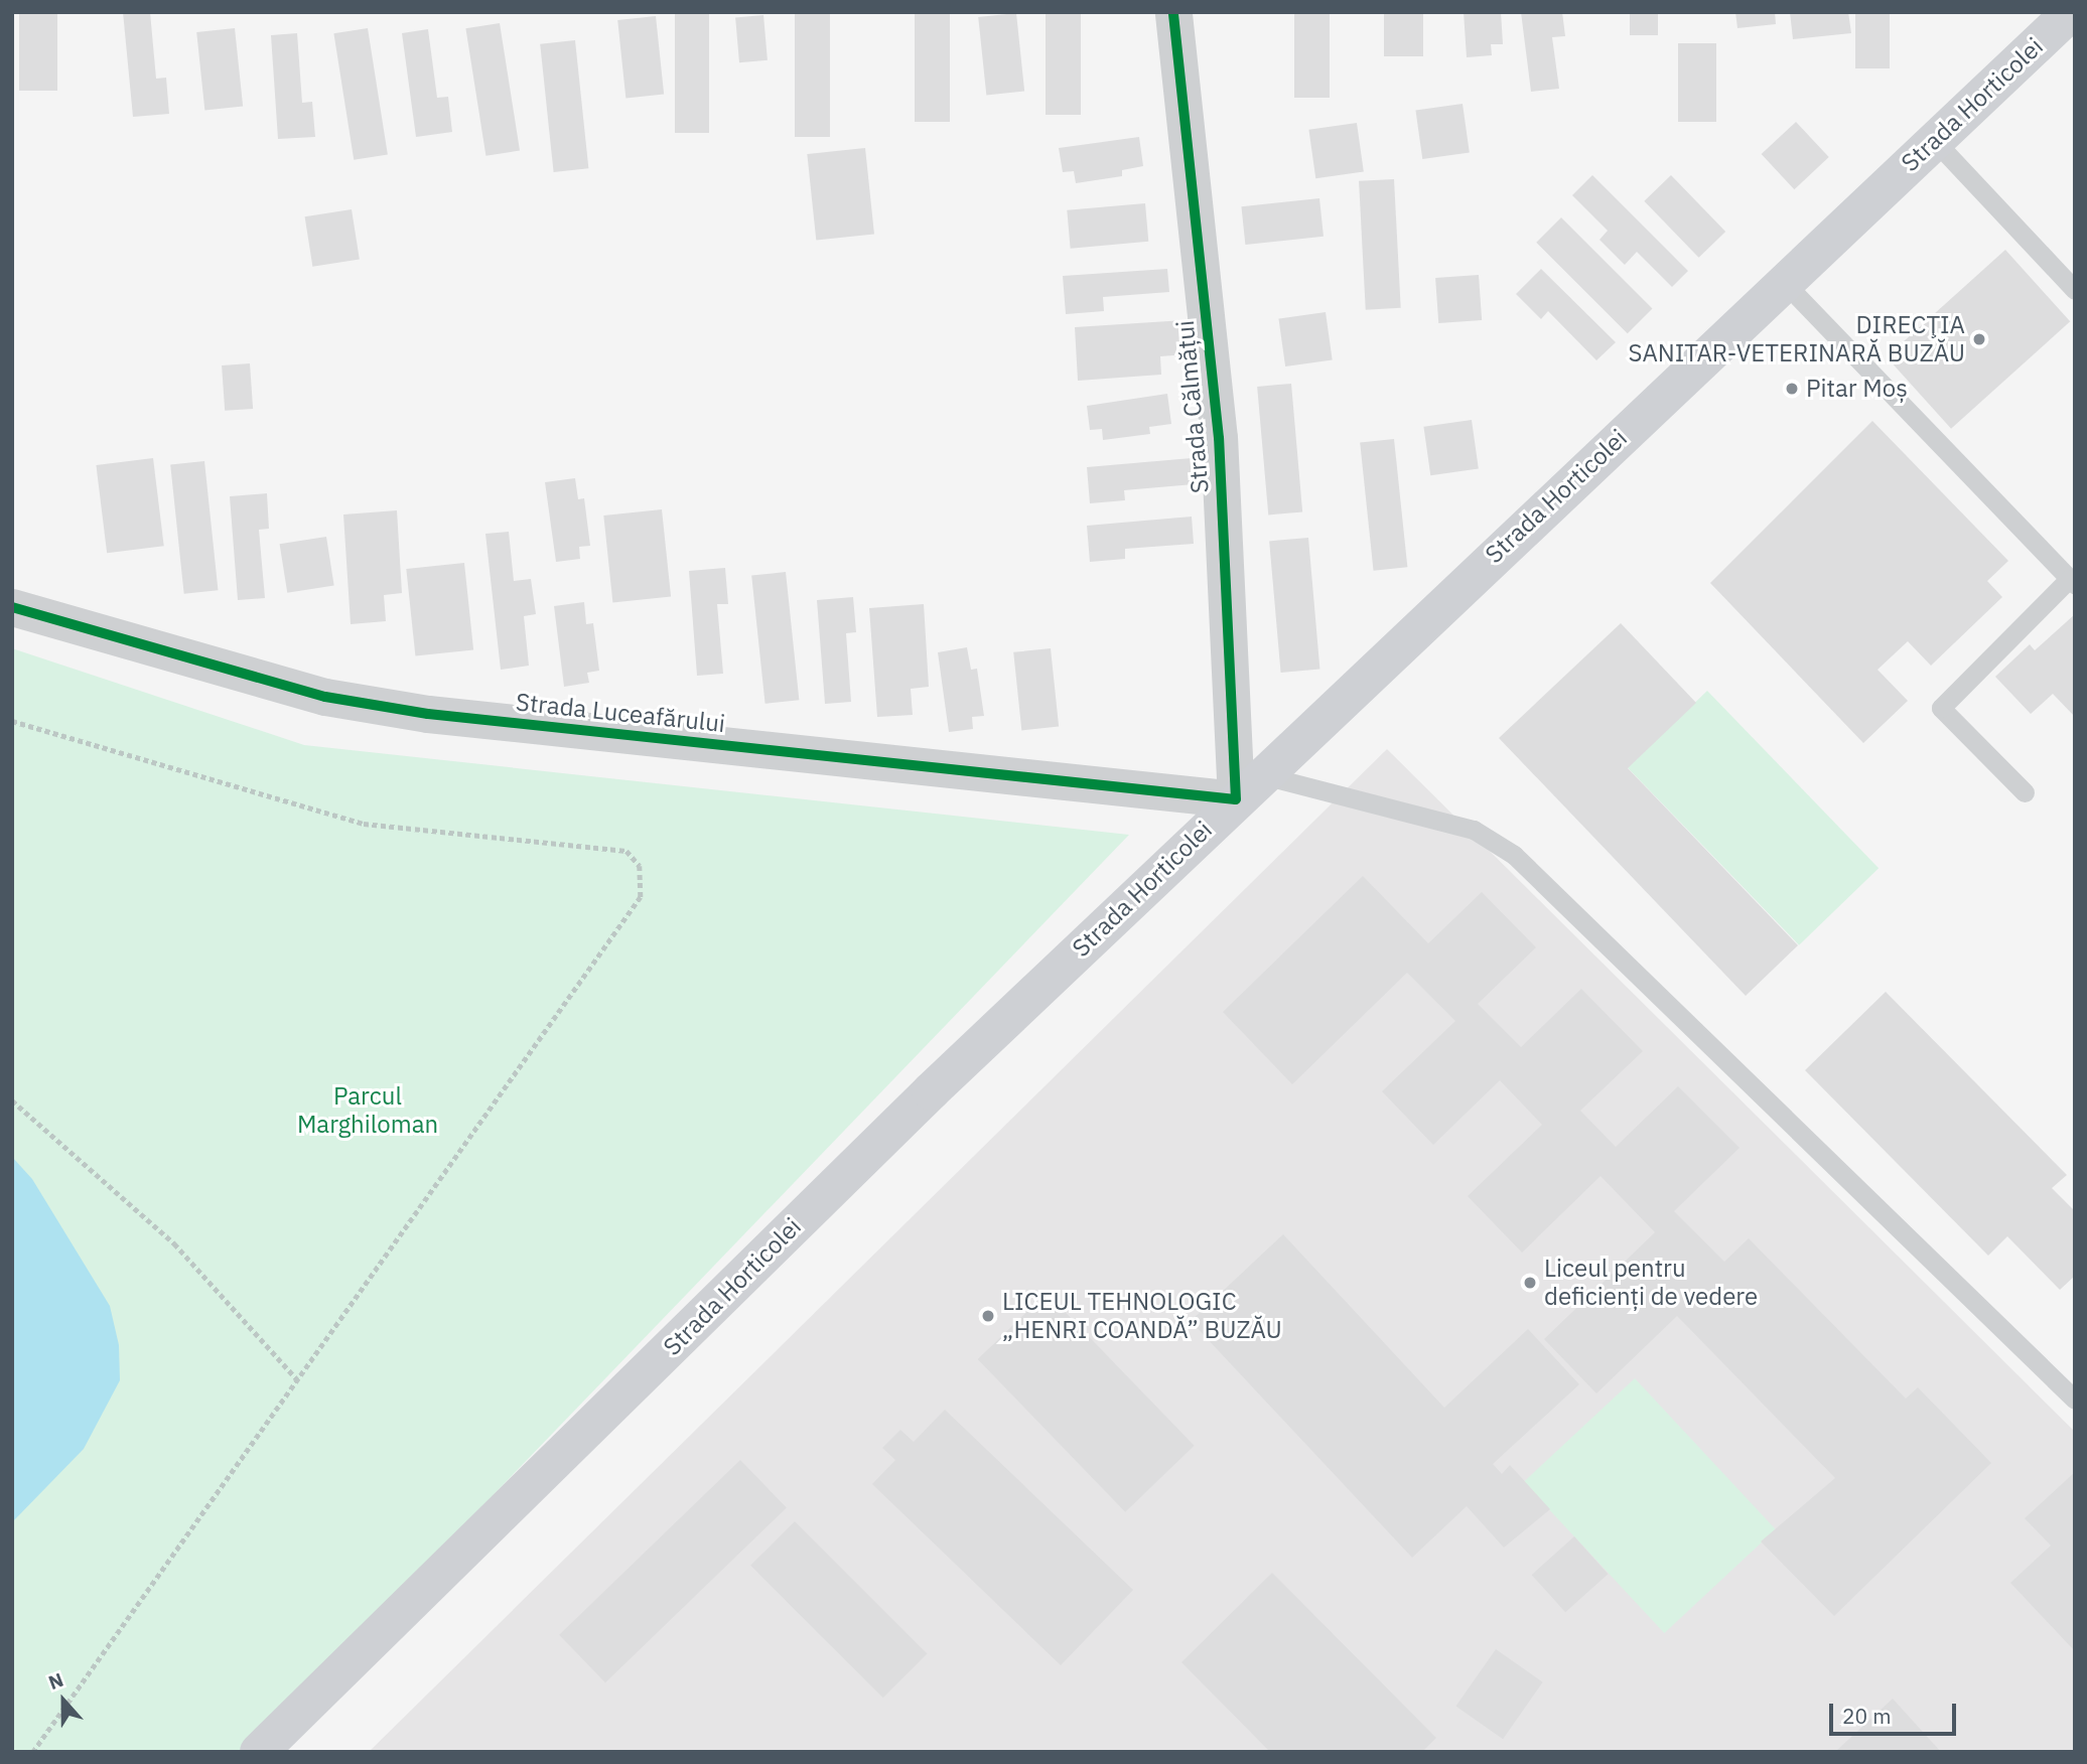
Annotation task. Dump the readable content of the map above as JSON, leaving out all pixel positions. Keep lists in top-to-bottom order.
{
  "streets": {
    "main road": ["Strada Horticolei"],
    "street": ["Strada Călmățui", "Strada Luceafărului"]
  },
  "crossings": [
    ["Strada Horticolei", "Strada Călmățui"],
    ["Strada Horticolei", "Strada Luceafărului"],
    ["Strada Călmățui", "Strada Luceafărului"]
  ],
  "parks": ["Parcul Marghiloman"],
  "places": [
    "DIRECŢIA SANITAR-VETERINARĂ BUZĂU",
    "Pitar Moș",
    "Liceul pentru deficienți de vedere",
    "LICEUL TEHNOLOGIC „HENRI COANDĂ” BUZĂU"
  ],
  "scale_bar": "20 m",
  "north": "top"
}
